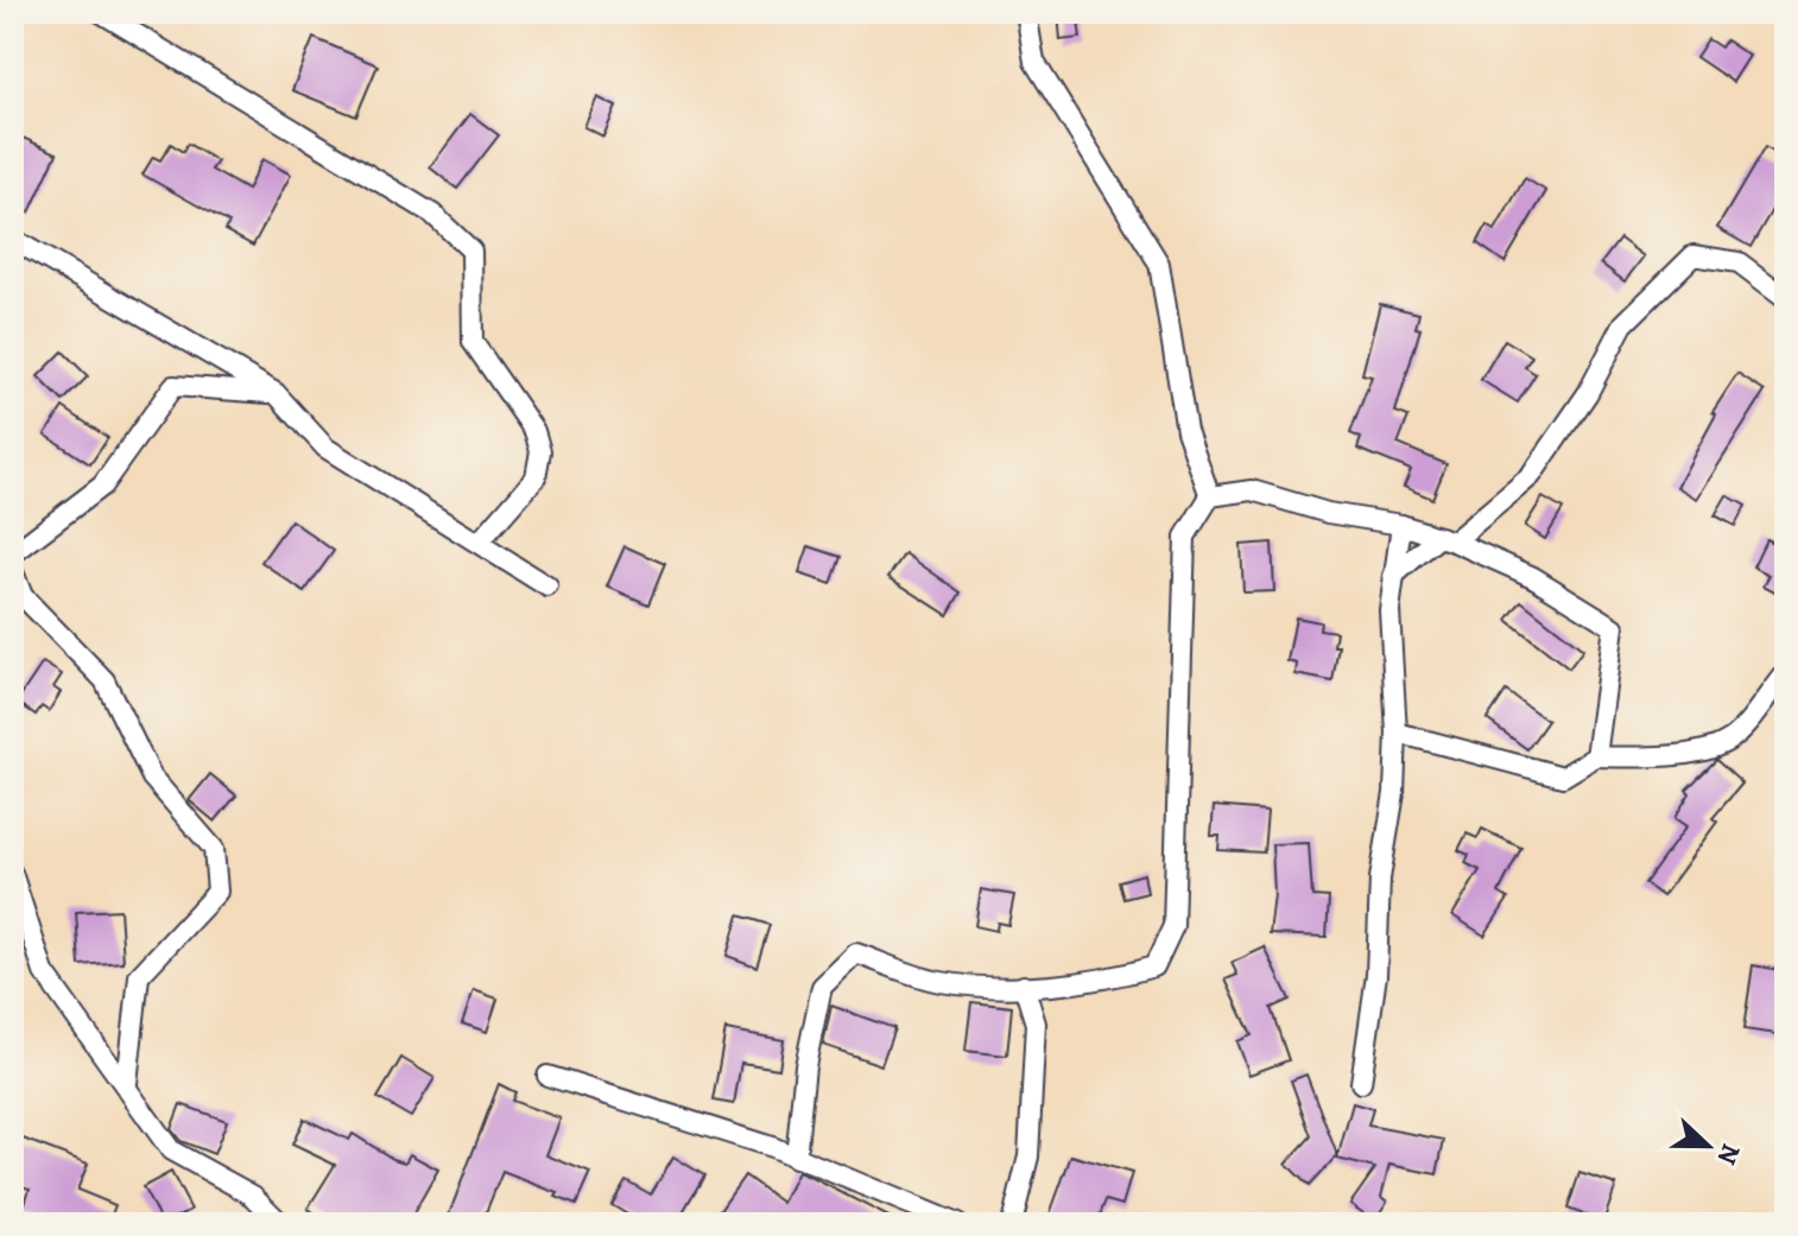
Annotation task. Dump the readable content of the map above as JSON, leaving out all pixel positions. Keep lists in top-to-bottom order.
{
  "north": "right"
}
